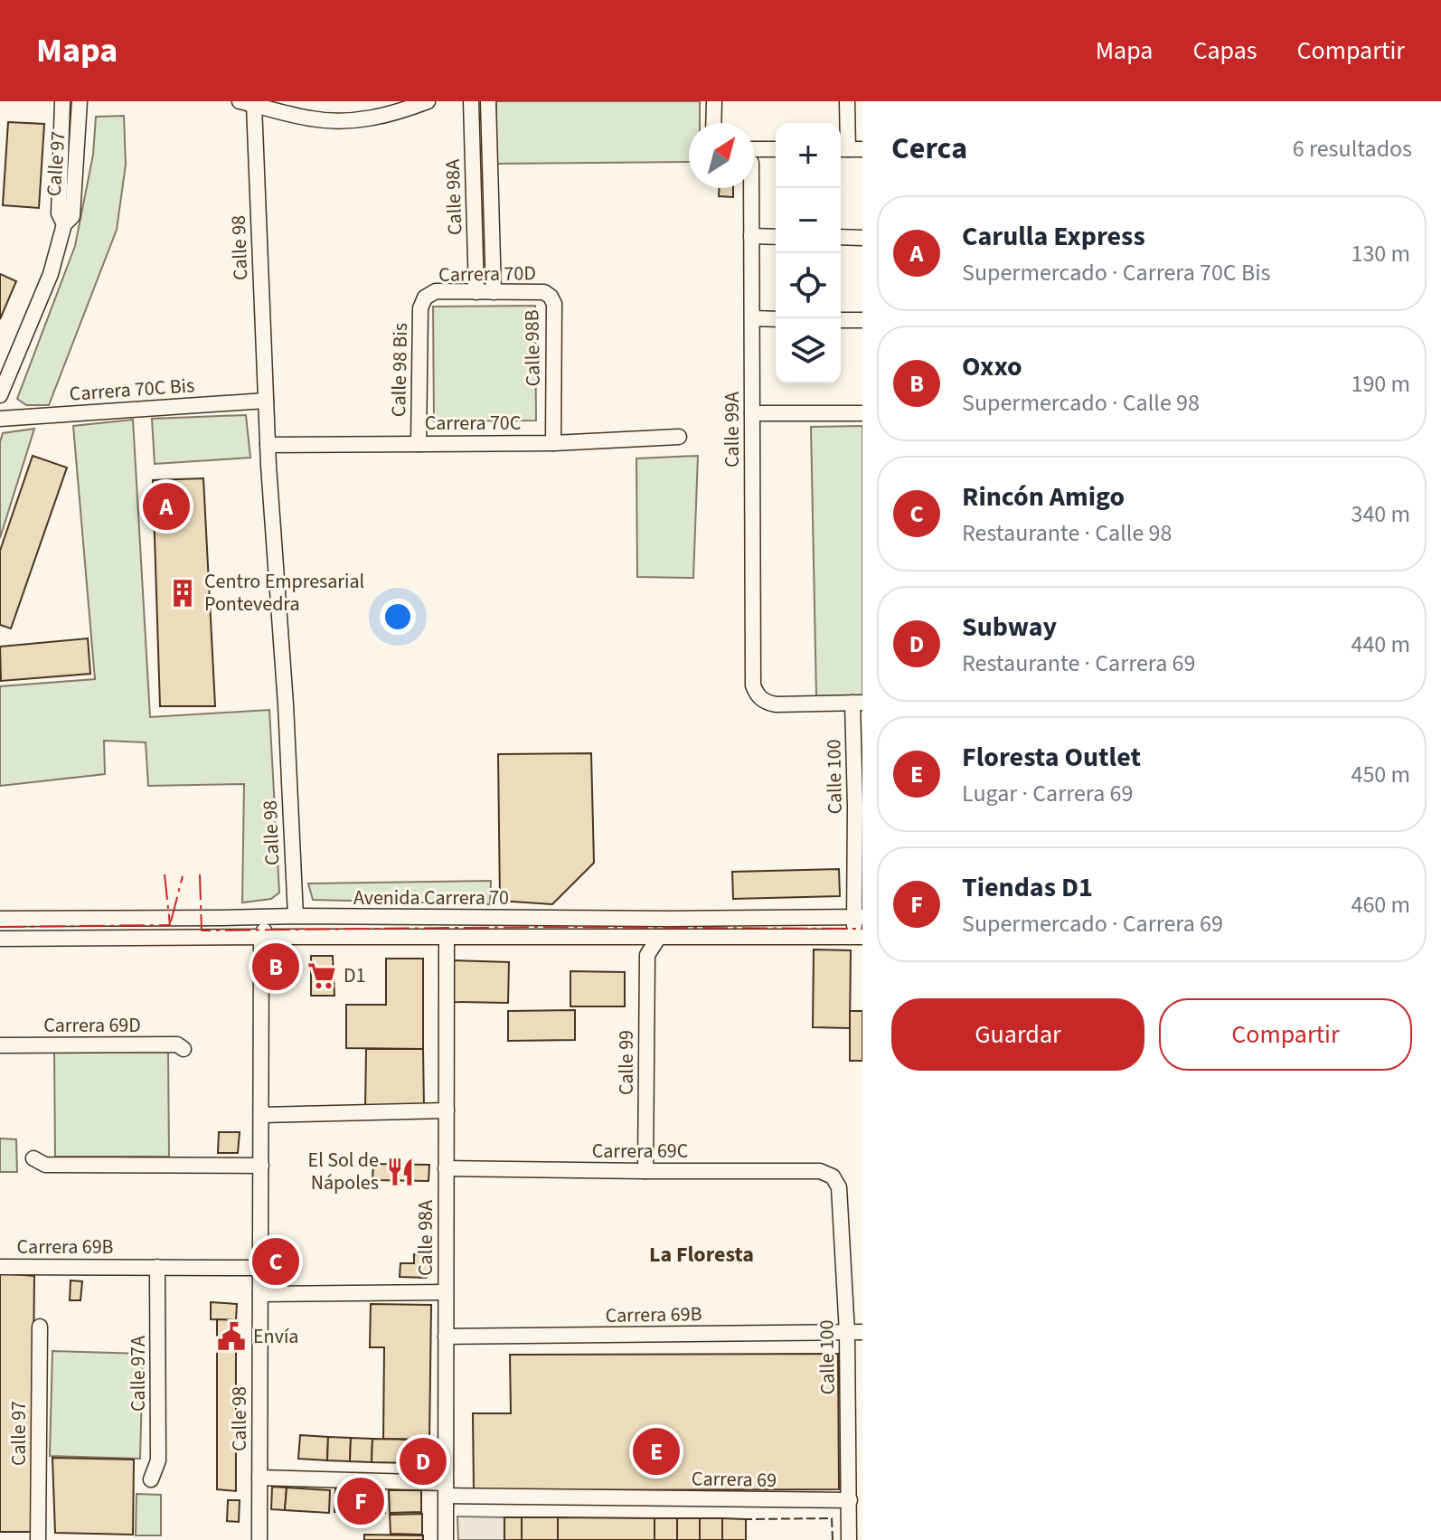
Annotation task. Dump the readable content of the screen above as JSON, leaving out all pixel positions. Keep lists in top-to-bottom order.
{
  "streets": {
    "street": [
      "Calle 97",
      "Calle 98A",
      "Calle 98",
      "Carrera 70D",
      "Calle 98B",
      "Calle 98 Bis",
      "Carrera 70C Bis",
      "Carrera 70C",
      "Calle 99A",
      "Calle 100",
      "Avenida Carrera 70",
      "Carrera 69D",
      "Calle 99",
      "Carrera 69C",
      "Carrera 69B",
      "Calle 97A",
      "Carrera 69"
    ]
  },
  "crossings": [
    ["Calle 98A", "Carrera 70D"],
    ["Calle 98A", "Avenida Carrera 70"],
    ["Calle 98A", "Carrera 69C"],
    ["Calle 98A", "Carrera 69B"],
    ["Calle 98A", "Carrera 69"],
    ["Calle 98", "Carrera 70C Bis"],
    ["Calle 98", "Carrera 70C"],
    ["Calle 98", "Avenida Carrera 70"],
    ["Calle 98", "Carrera 69B"],
    ["Calle 98", "Carrera 69"],
    ["Carrera 70D", "Calle 98B"],
    ["Carrera 70D", "Calle 98 Bis"],
    ["Calle 98B", "Carrera 70C"],
    ["Calle 98 Bis", "Carrera 70C"],
    ["Calle 99A", "Calle 100"],
    ["Calle 100", "Avenida Carrera 70"],
    ["Calle 100", "Carrera 69C"],
    ["Calle 100", "Carrera 69B"],
    ["Calle 100", "Carrera 69"],
    ["Calle 99", "Carrera 69C"],
    ["Carrera 69B", "Calle 97A"]
  ],
  "districts": ["La Floresta"],
  "places": {
    "building": ["Centro Empresarial Pontevedra"],
    "supermarket": ["D1"],
    "restaurant": ["El Sol de Nápoles"],
    "public building": ["Envía"]
  },
  "north": "top right",
  "page": {
    "header": "Mapa",
    "nav": ["Mapa", "Capas", "Compartir"],
    "heading": ["Cerca", "6 resultados"],
    "map_buttons": ["+", "−"],
    "list": [
      {
        "mark": "A",
        "name": "Carulla Express",
        "note": "Supermercado · Carrera 70C Bis",
        "value": "130 m"
      },
      {
        "mark": "B",
        "name": "Oxxo",
        "note": "Supermercado · Calle 98",
        "value": "190 m"
      },
      {
        "mark": "C",
        "name": "Rincón Amigo",
        "note": "Restaurante · Calle 98",
        "value": "340 m"
      },
      {
        "mark": "D",
        "name": "Subway",
        "note": "Restaurante · Carrera 69",
        "value": "440 m"
      },
      {
        "mark": "E",
        "name": "Floresta Outlet",
        "note": "Lugar · Carrera 69",
        "value": "450 m"
      },
      {
        "mark": "F",
        "name": "Tiendas D1",
        "note": "Supermercado · Carrera 69",
        "value": "460 m"
      }
    ],
    "pins": [
      "A",
      "B",
      "C",
      "E",
      "D",
      "F"
    ],
    "buttons": ["Guardar", "Compartir"]
  }
}
